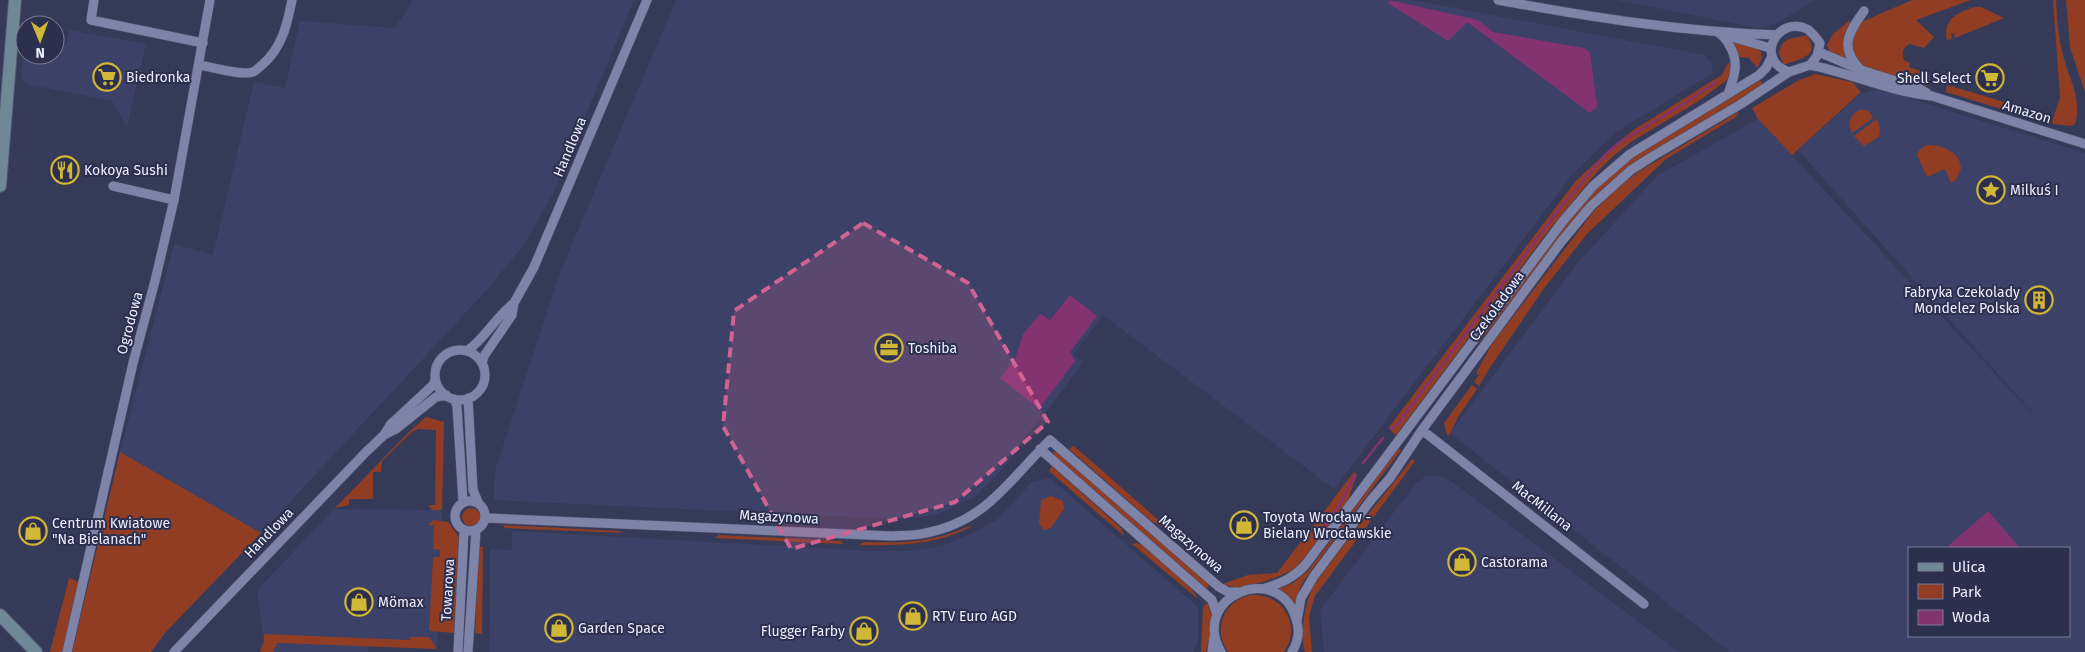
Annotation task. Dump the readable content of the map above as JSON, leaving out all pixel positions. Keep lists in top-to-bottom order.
{
  "streets": {
    "street": [
      "Amazon",
      "Handlowa",
      "Czekoladowa",
      "Ogrodowa",
      "MacMillana",
      "Magazynowa",
      "Towarowa"
    ]
  },
  "crossings": [
    ["Amazon", "Czekoladowa"],
    ["Czekoladowa", "MacMillana"],
    ["Czekoladowa", "Magazynowa"],
    ["Magazynowa", "Towarowa"]
  ],
  "places": {
    "supermarket": ["Biedronka", "Shell Select"],
    "restaurant": ["Kokoya Sushi"],
    "place": ["Milkuś I"],
    "building": ["Fabryka Czekolady Mondelez Polska"],
    "office": ["Toshiba"],
    "shop": [
      "Toyota Wrocław - Bielany Wrocławskie",
      "Centrum Kwiatowe \"Na Bielanach\"",
      "Castorama",
      "Mömax",
      "RTV Euro AGD",
      "Garden Space",
      "Flugger Farby"
    ]
  },
  "legend": ["Ulica", "Park", "Woda"],
  "north": "bottom"
}
